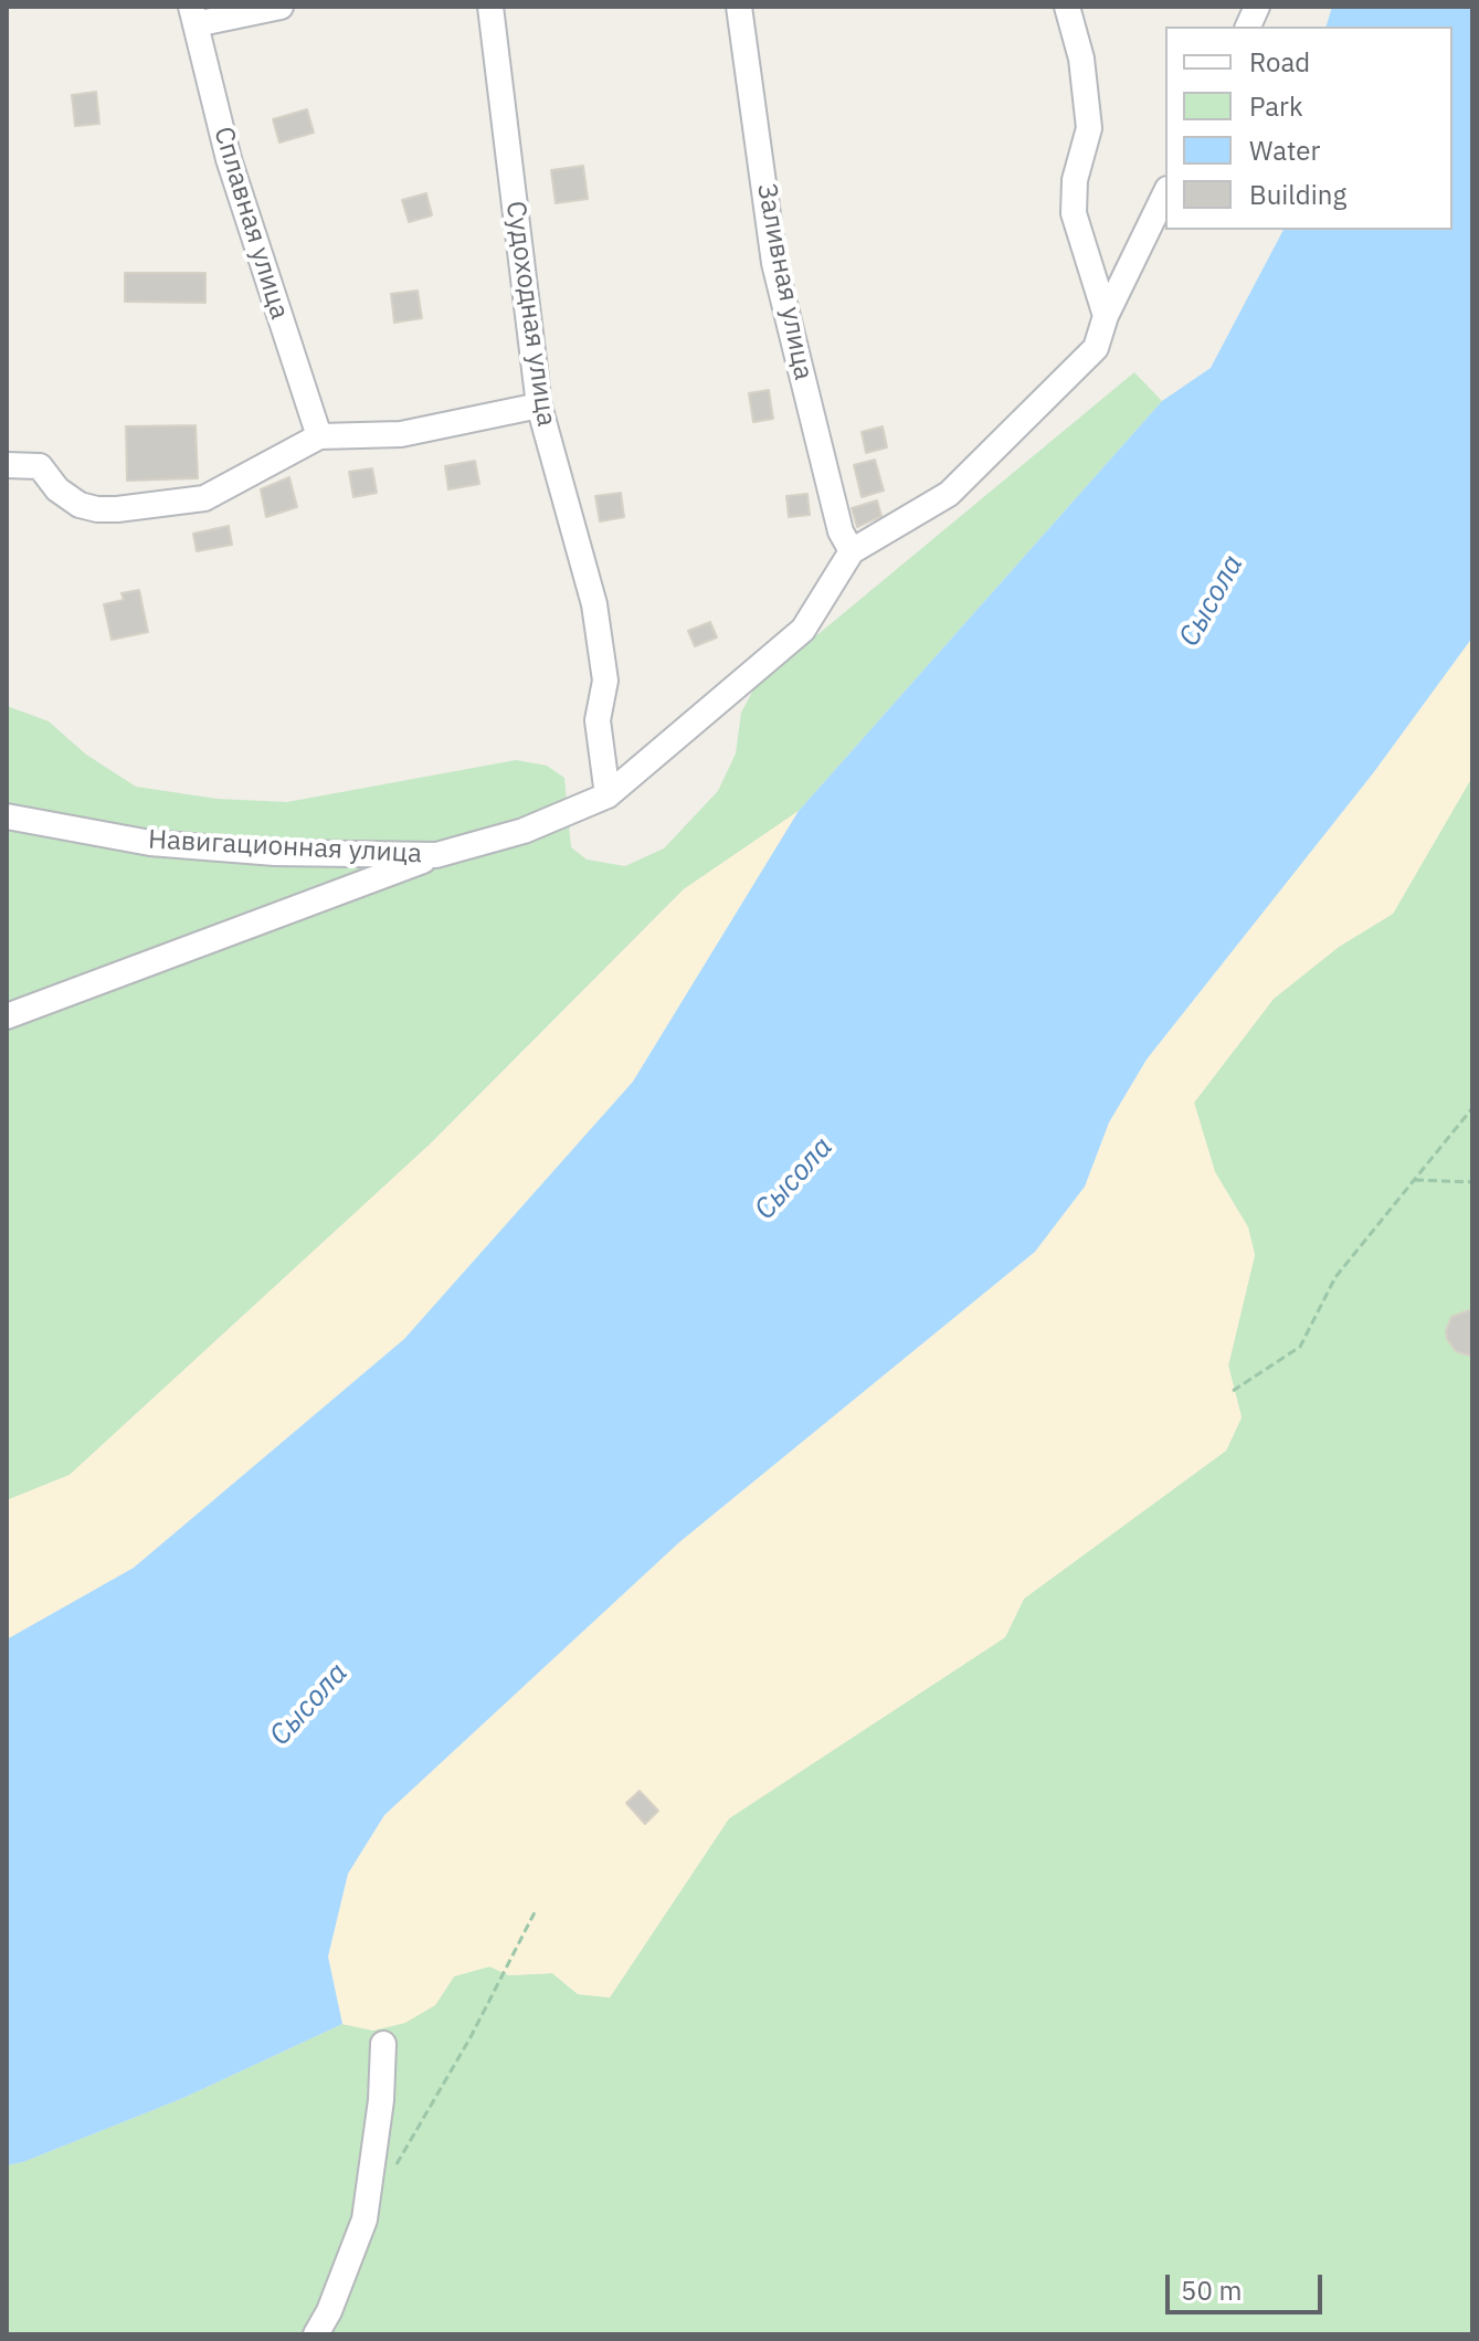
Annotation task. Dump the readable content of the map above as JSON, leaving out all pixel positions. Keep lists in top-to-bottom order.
{
  "streets": {
    "street": [
      "Сплавная улица",
      "Заливная улица",
      "Судоходная улица",
      "Навигационная улица"
    ]
  },
  "crossings": [
    ["Заливная улица", "Навигационная улица"],
    ["Судоходная улица", "Навигационная улица"]
  ],
  "water": ["Сысола"],
  "legend": [
    "Road",
    "Park",
    "Water",
    "Building"
  ],
  "scale_bar": "50 m"
}
